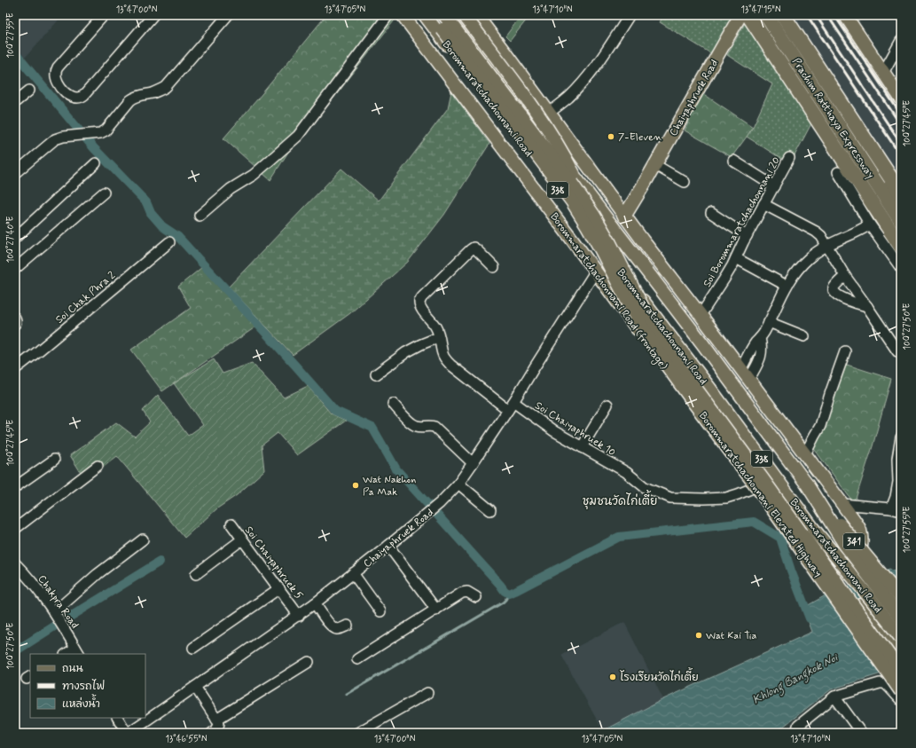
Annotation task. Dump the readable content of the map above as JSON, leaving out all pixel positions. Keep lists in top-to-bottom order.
{
  "streets": {
    "highway": ["Prachim Ratthaya Expressway"],
    "main road": [
      "Chaiyaphruek Road",
      "Borommaratchachonnani Road",
      "338",
      "Borommaratchachonnani Road (frontage)",
      "Borommaratchachonnani Elevated Highway",
      "341"
    ],
    "street": [
      "Soi Borommaratchachonnani 20",
      "Soi Chak Phra 2",
      "Soi Chaiyaphruek 10",
      "Soi Chaiyaphruek 5",
      "Chakpra Road"
    ]
  },
  "crossings": [
    ["Chaiyaphruek Road", "Borommaratchachonnani Road (frontage)"],
    ["Chaiyaphruek Road", "Soi Chaiyaphruek 10"],
    ["Chaiyaphruek Road", "Soi Chaiyaphruek 5"],
    ["Borommaratchachonnani Road", "Borommaratchachonnani Elevated Highway"],
    ["Borommaratchachonnani Road", "341"],
    ["Borommaratchachonnani Road (frontage)", "Soi Chaiyaphruek 10"]
  ],
  "districts": ["ชุมชนวัดไก่เตี้ย"],
  "water": ["Khlong Bangkok Noi"],
  "places": [
    "7-Eleven",
    "Wat Nakhon Pa Mak",
    "Wat Kai Tia",
    "โรงเรียนวัดไก่เตี้ย"
  ],
  "legend": ["ถนน", "ทางรถไฟ", "แหล่งน้ำ"],
  "coordinates": [
    "13°47'00\"N",
    "13°47'05\"N",
    "13°47'10\"N",
    "13°47'15\"N",
    "100°27'35\"E",
    "100°27'45\"E",
    "100°27'40\"E",
    "100°27'50\"E",
    "100°27'55\"E",
    "13°46'55\"N"
  ]
}
